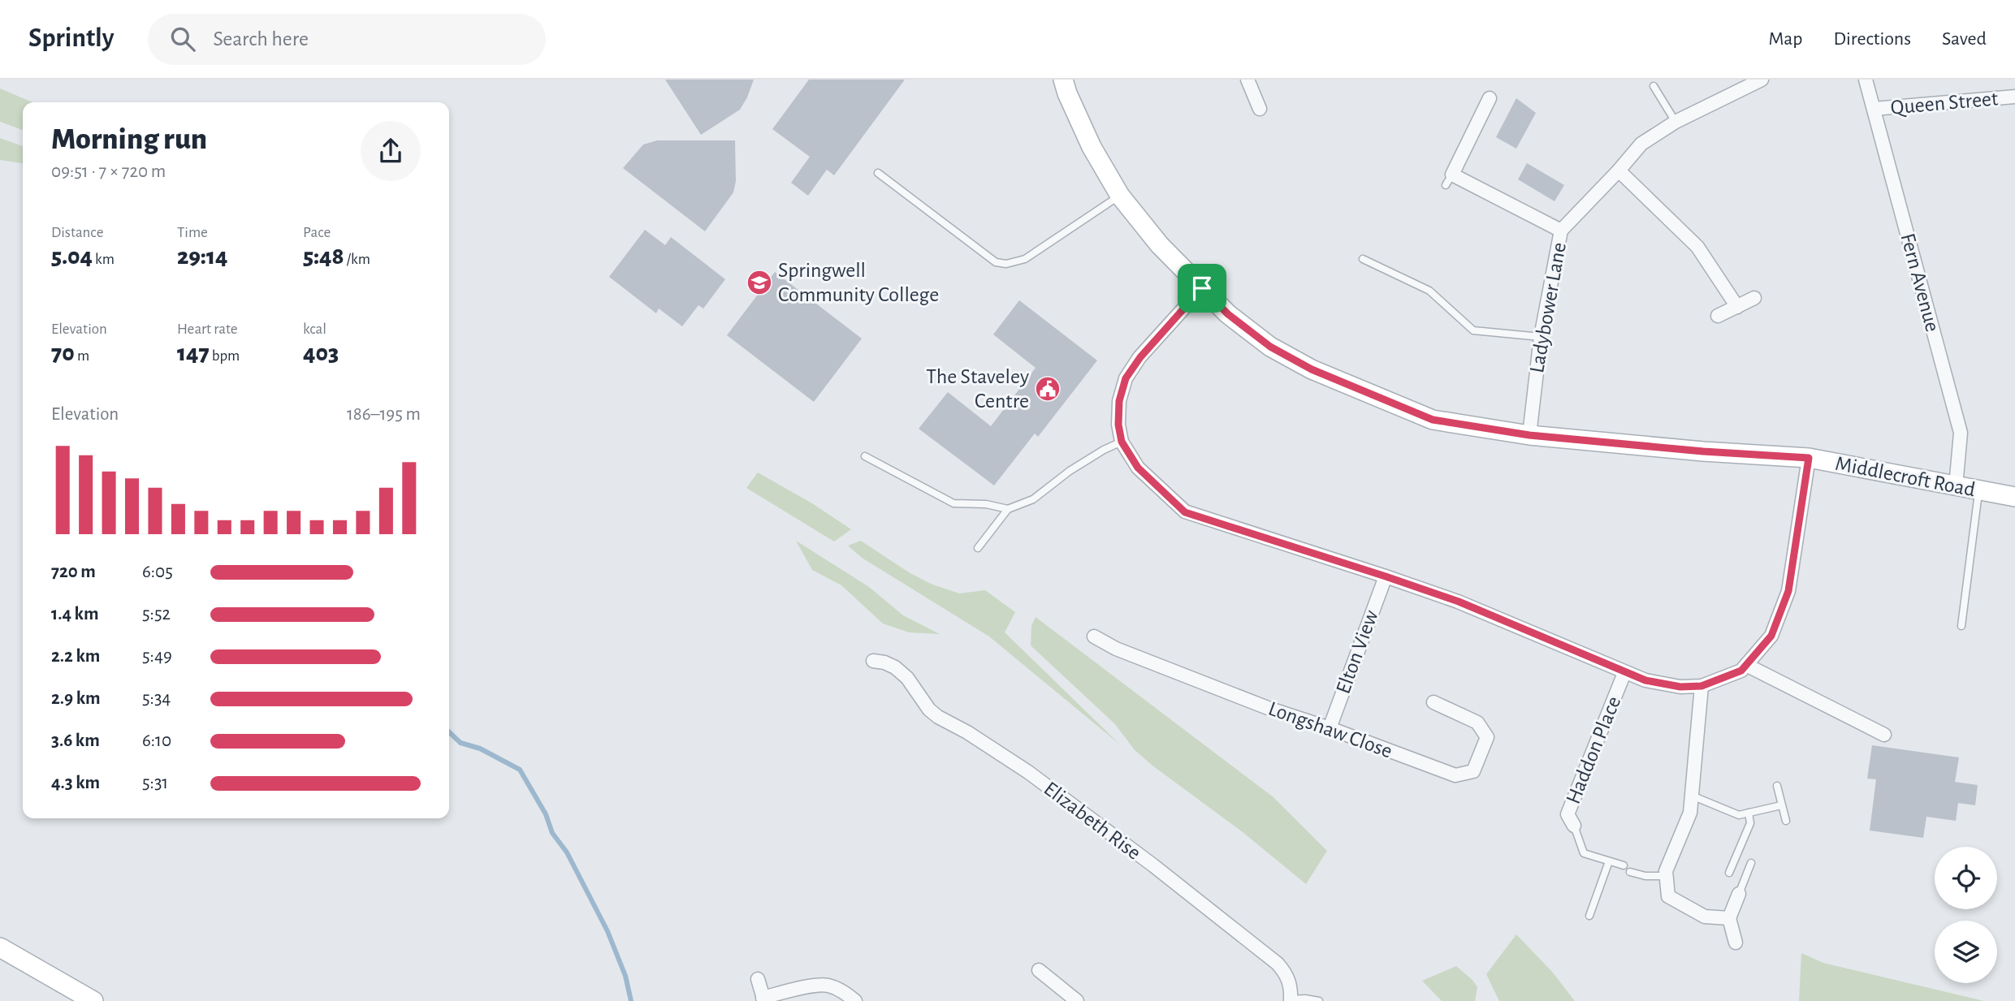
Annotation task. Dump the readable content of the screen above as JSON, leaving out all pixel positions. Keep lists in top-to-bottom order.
{
  "streets": {
    "street": [
      "Queen Street",
      "Fern Avenue",
      "Ladybower Lane",
      "Middlecroft Road",
      "Elton View",
      "Longshaw Close",
      "Haddon Place",
      "Elizabeth Rise"
    ]
  },
  "crossings": [
    ["Queen Street", "Fern Avenue"],
    ["Fern Avenue", "Middlecroft Road"],
    ["Ladybower Lane", "Middlecroft Road"],
    ["Elton View", "Longshaw Close"]
  ],
  "places": {
    "school or university": ["Springwell Community College"],
    "public building": ["The Staveley Centre"]
  },
  "page": {
    "header": "Sprintly",
    "search": "Search here",
    "nav": ["Map", "Directions", "Saved"],
    "heading": ["Morning run", "09:51 · 7 × 720 m"],
    "stats": [
      ["Distance", "5.04 km"],
      ["Time", "29:14"],
      ["Pace", "5:48 /km"],
      ["Elevation", "70 m"],
      ["Heart rate", "147 bpm"],
      ["kcal", "403"]
    ],
    "chart": ["Elevation", "186–195 m"],
    "list": [
      {
        "name": "720 m",
        "note": "6:05"
      },
      {
        "name": "1.4 km",
        "note": "5:52"
      },
      {
        "name": "2.2 km",
        "note": "5:49"
      },
      {
        "name": "2.9 km",
        "note": "5:34"
      },
      {
        "name": "3.6 km",
        "note": "6:10"
      },
      {
        "name": "4.3 km",
        "note": "5:31"
      }
    ]
  }
}
